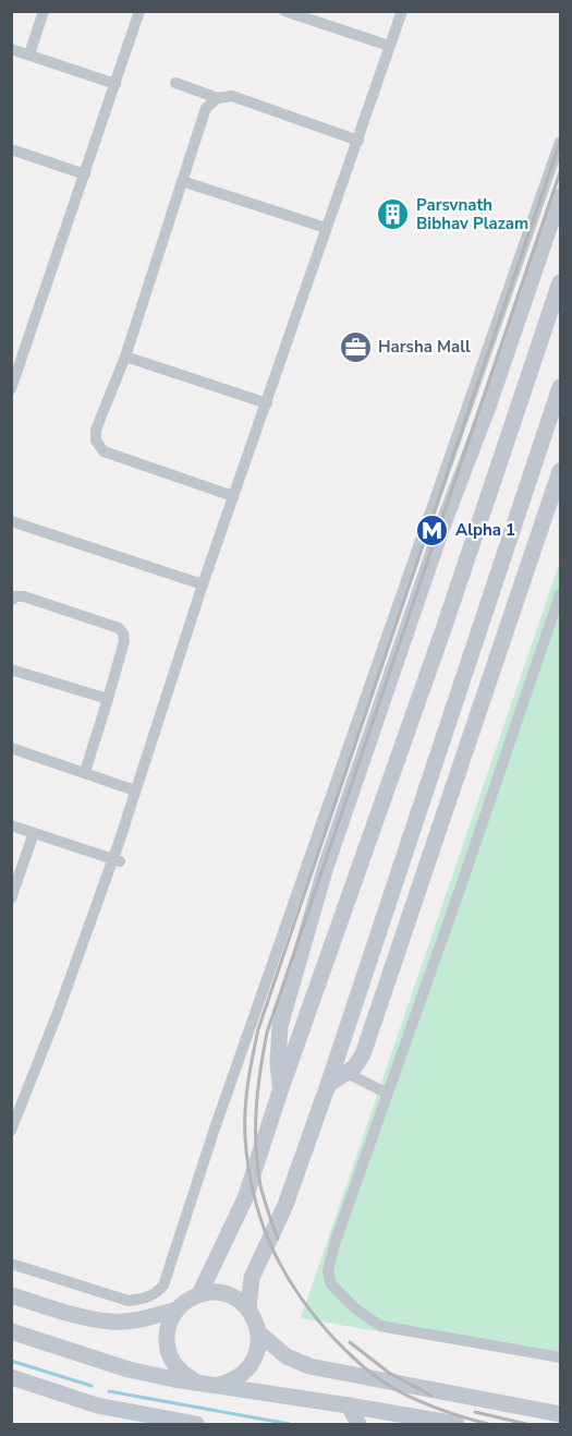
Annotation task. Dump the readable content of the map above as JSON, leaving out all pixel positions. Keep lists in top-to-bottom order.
{
  "places": {
    "building": ["Parsvnath Bibhav Plazam"],
    "office": ["Harsha Mall"],
    "metro station": ["Alpha 1"]
  }
}
